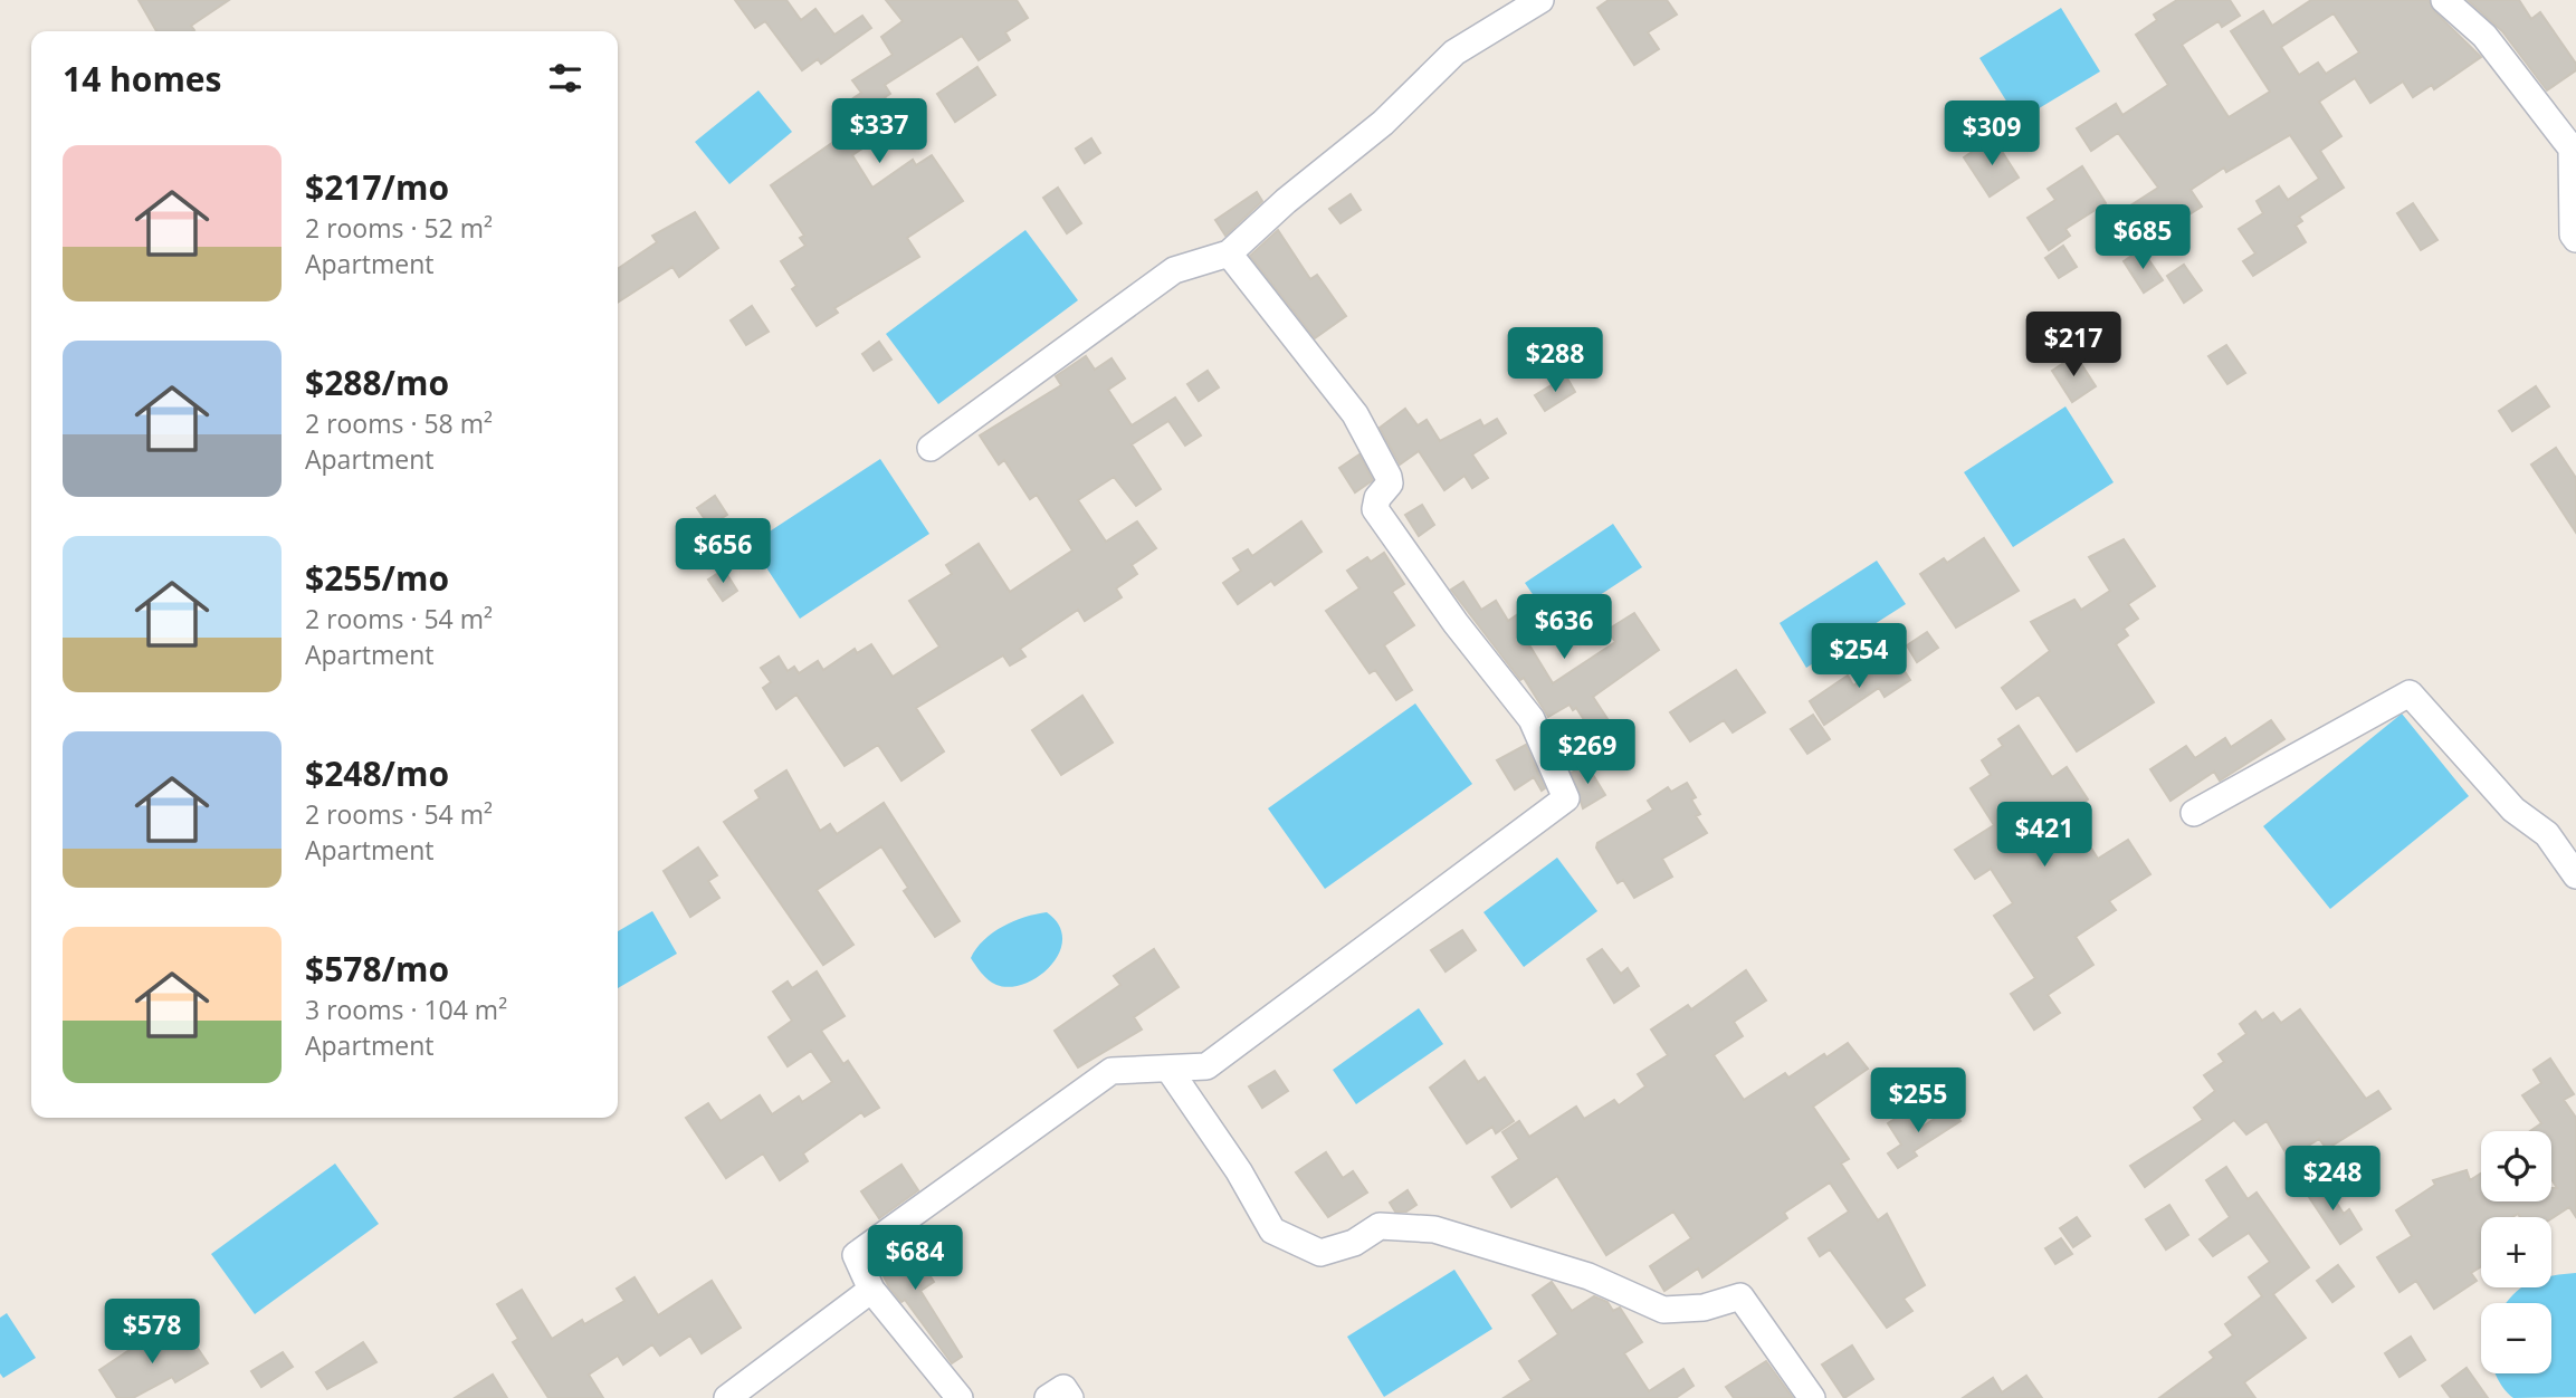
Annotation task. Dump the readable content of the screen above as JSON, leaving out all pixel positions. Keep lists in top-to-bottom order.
{
  "page": {
    "heading": "14 homes",
    "price": [
      "$337",
      "$309",
      "$685",
      "$217",
      "$288",
      "$656",
      "$636",
      "$254",
      "$269",
      "$421",
      "$255",
      "$248",
      "$684",
      "$578"
    ],
    "list": [
      {
        "name": "$217/mo",
        "note": "2 rooms · 52 m² · Apartment"
      },
      {
        "name": "$288/mo",
        "note": "2 rooms · 58 m² · Apartment"
      },
      {
        "name": "$255/mo",
        "note": "2 rooms · 54 m² · Apartment"
      },
      {
        "name": "$248/mo",
        "note": "2 rooms · 54 m² · Apartment"
      },
      {
        "name": "$578/mo",
        "note": "3 rooms · 104 m² · Apartment"
      }
    ],
    "map_buttons": ["+", "−"]
  }
}
